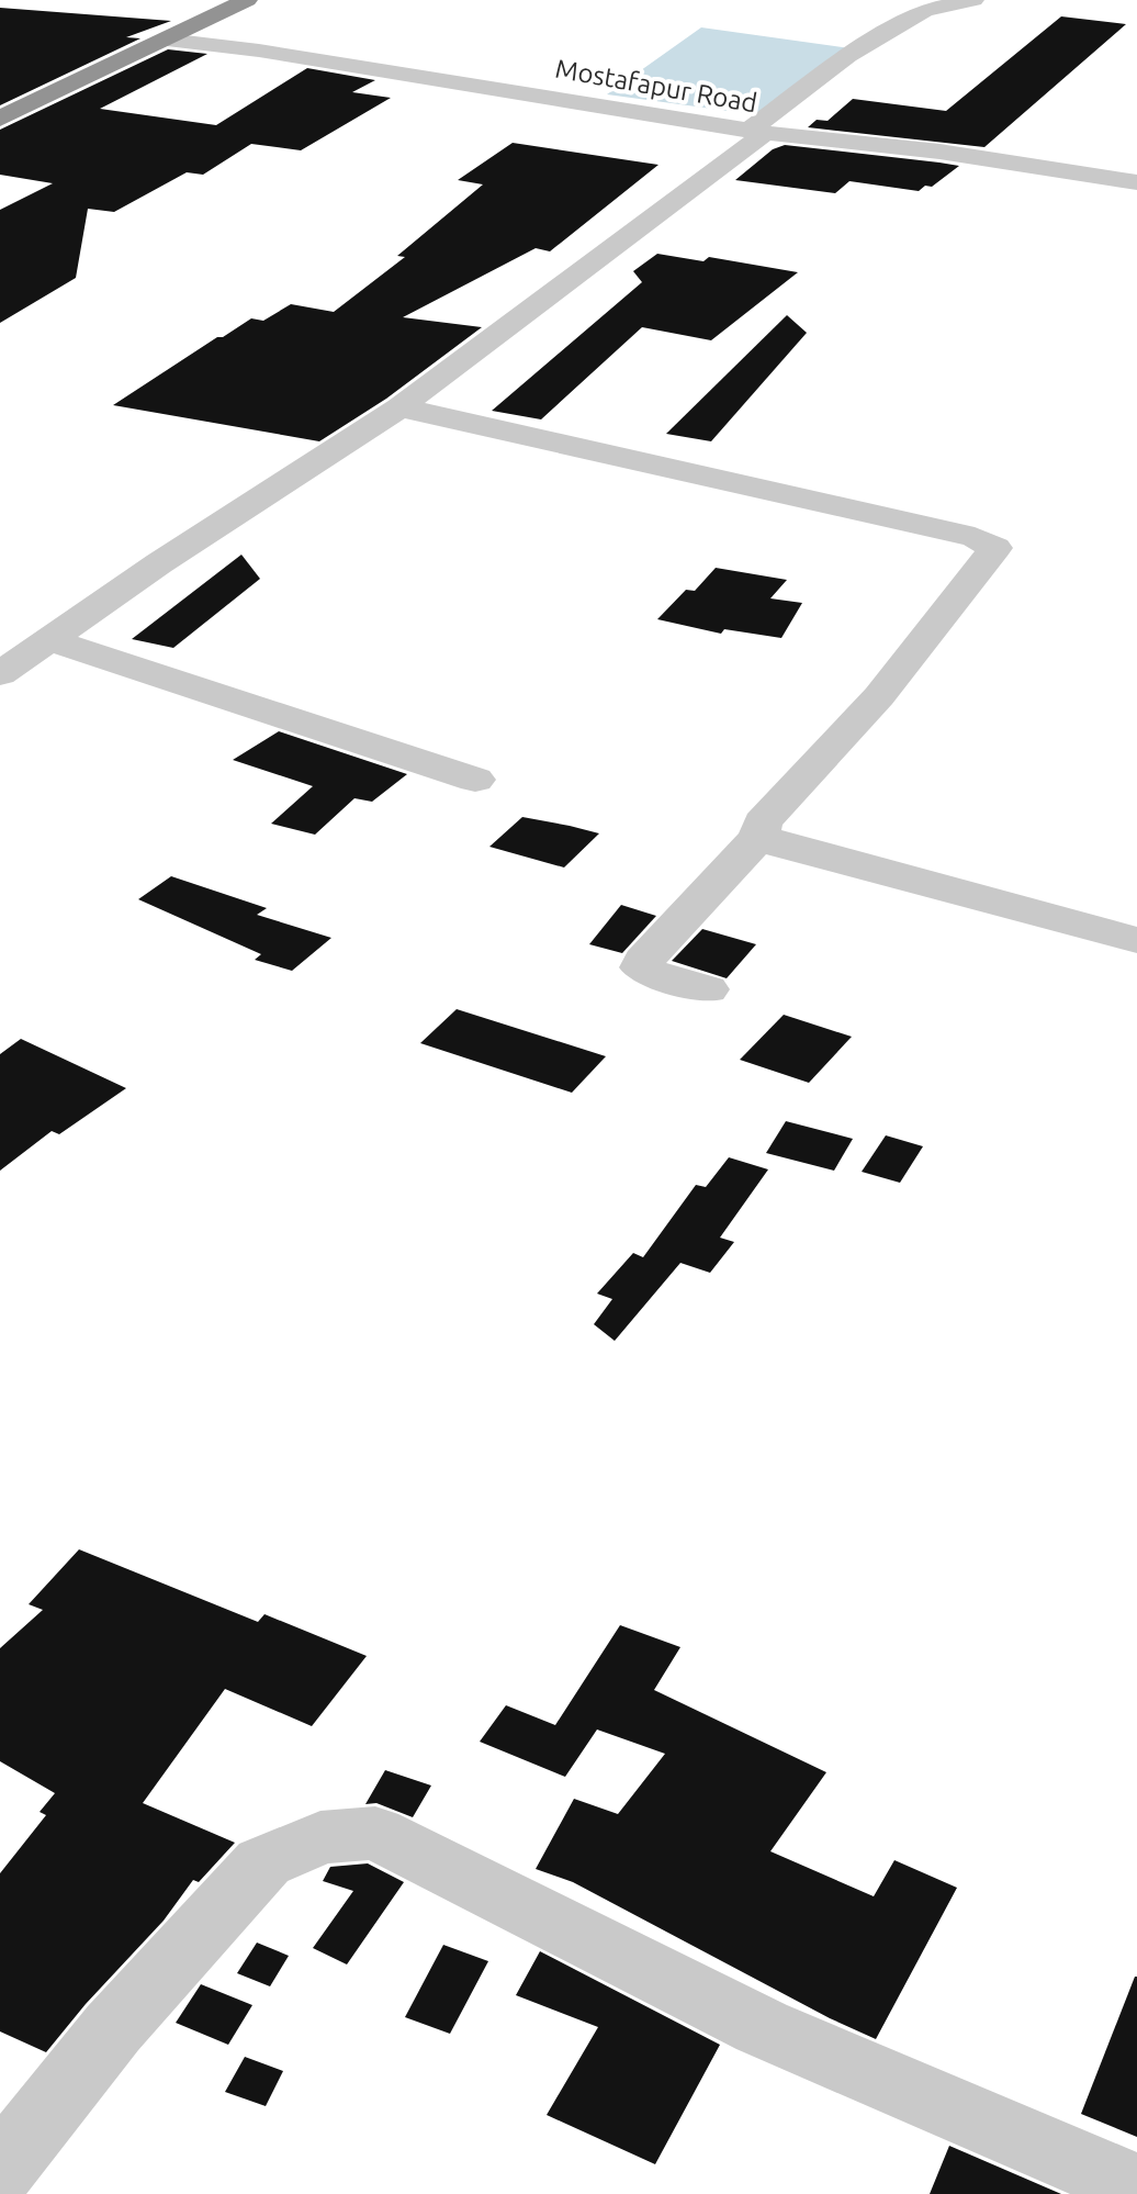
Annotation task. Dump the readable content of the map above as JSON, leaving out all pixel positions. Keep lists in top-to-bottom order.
{
  "streets": {
    "street": ["Mostafapur Road"]
  }
}
